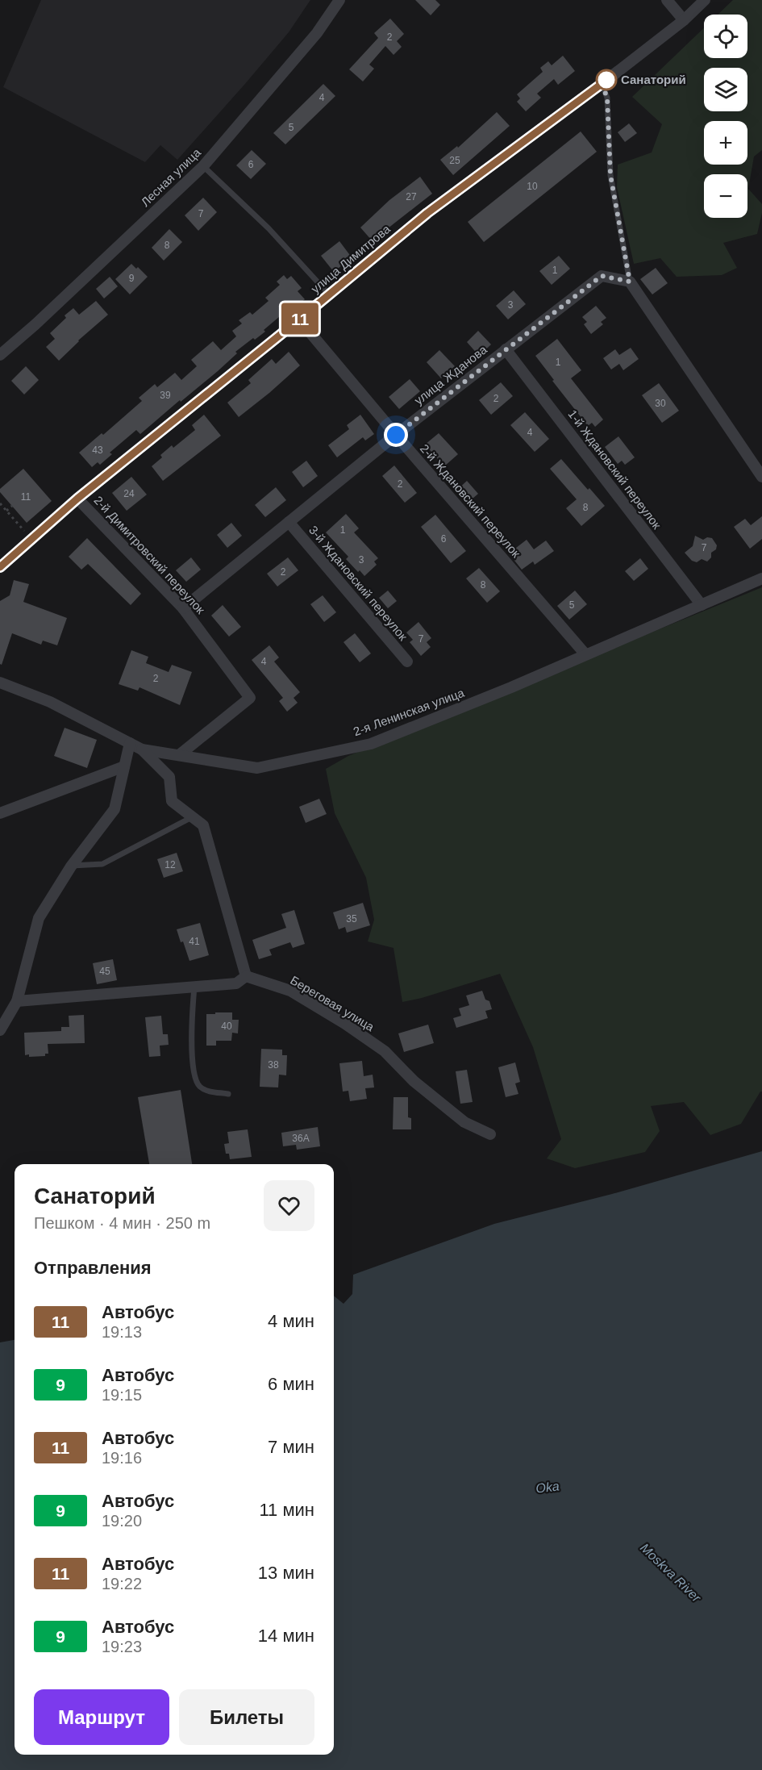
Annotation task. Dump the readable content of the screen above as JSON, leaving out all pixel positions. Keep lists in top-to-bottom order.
{
  "streets": {
    "street": [
      "Лесная улица",
      "улица Димитрова",
      "улица Жданова",
      "1-й Ждановский переулок",
      "2-й Ждановский переулок",
      "2-й Димитровский переулок",
      "3-й Ждановский переулок",
      "2-я Ленинская улица",
      "Береговая улица"
    ]
  },
  "crossings": [
    ["улица Димитрова", "2-й Ждановский переулок"],
    ["улица Димитрова", "2-й Димитровский переулок"],
    ["улица Жданова", "1-й Ждановский переулок"],
    ["улица Жданова", "2-й Ждановский переулок"],
    ["улица Жданова", "2-й Димитровский переулок"],
    ["улица Жданова", "3-й Ждановский переулок"],
    ["1-й Ждановский переулок", "2-я Ленинская улица"],
    ["2-й Ждановский переулок", "2-я Ленинская улица"],
    ["2-й Димитровский переулок", "2-я Ленинская улица"]
  ],
  "water": ["Oka", "Moskva River"],
  "places": ["Санаторий"],
  "lines": ["bus line 11"],
  "house_numbers": [
    "2",
    "4",
    "5",
    "25",
    "6",
    "10",
    "27",
    "7",
    "8",
    "1",
    "9",
    "3",
    "1",
    "39",
    "2",
    "30",
    "4",
    "43",
    "2",
    "24",
    "11",
    "8",
    "1",
    "6",
    "7",
    "3",
    "2",
    "8",
    "5",
    "7",
    "4",
    "2",
    "12",
    "35",
    "41",
    "45",
    "40",
    "38",
    "36А"
  ],
  "page": {
    "on_map": "11",
    "map_buttons": ["+", "−"],
    "heading": [
      ["Санаторий", "Пешком · 4 мин · 250 m"],
      "Отправления"
    ],
    "list": [
      {
        "mark": "11",
        "name": "Автобус",
        "note": "19:13",
        "value": "4 мин"
      },
      {
        "mark": "9",
        "name": "Автобус",
        "note": "19:15",
        "value": "6 мин"
      },
      {
        "mark": "11",
        "name": "Автобус",
        "note": "19:16",
        "value": "7 мин"
      },
      {
        "mark": "9",
        "name": "Автобус",
        "note": "19:20",
        "value": "11 мин"
      },
      {
        "mark": "11",
        "name": "Автобус",
        "note": "19:22",
        "value": "13 мин"
      },
      {
        "mark": "9",
        "name": "Автобус",
        "note": "19:23",
        "value": "14 мин"
      }
    ],
    "buttons": ["Маршрут", "Билеты"]
  }
}
